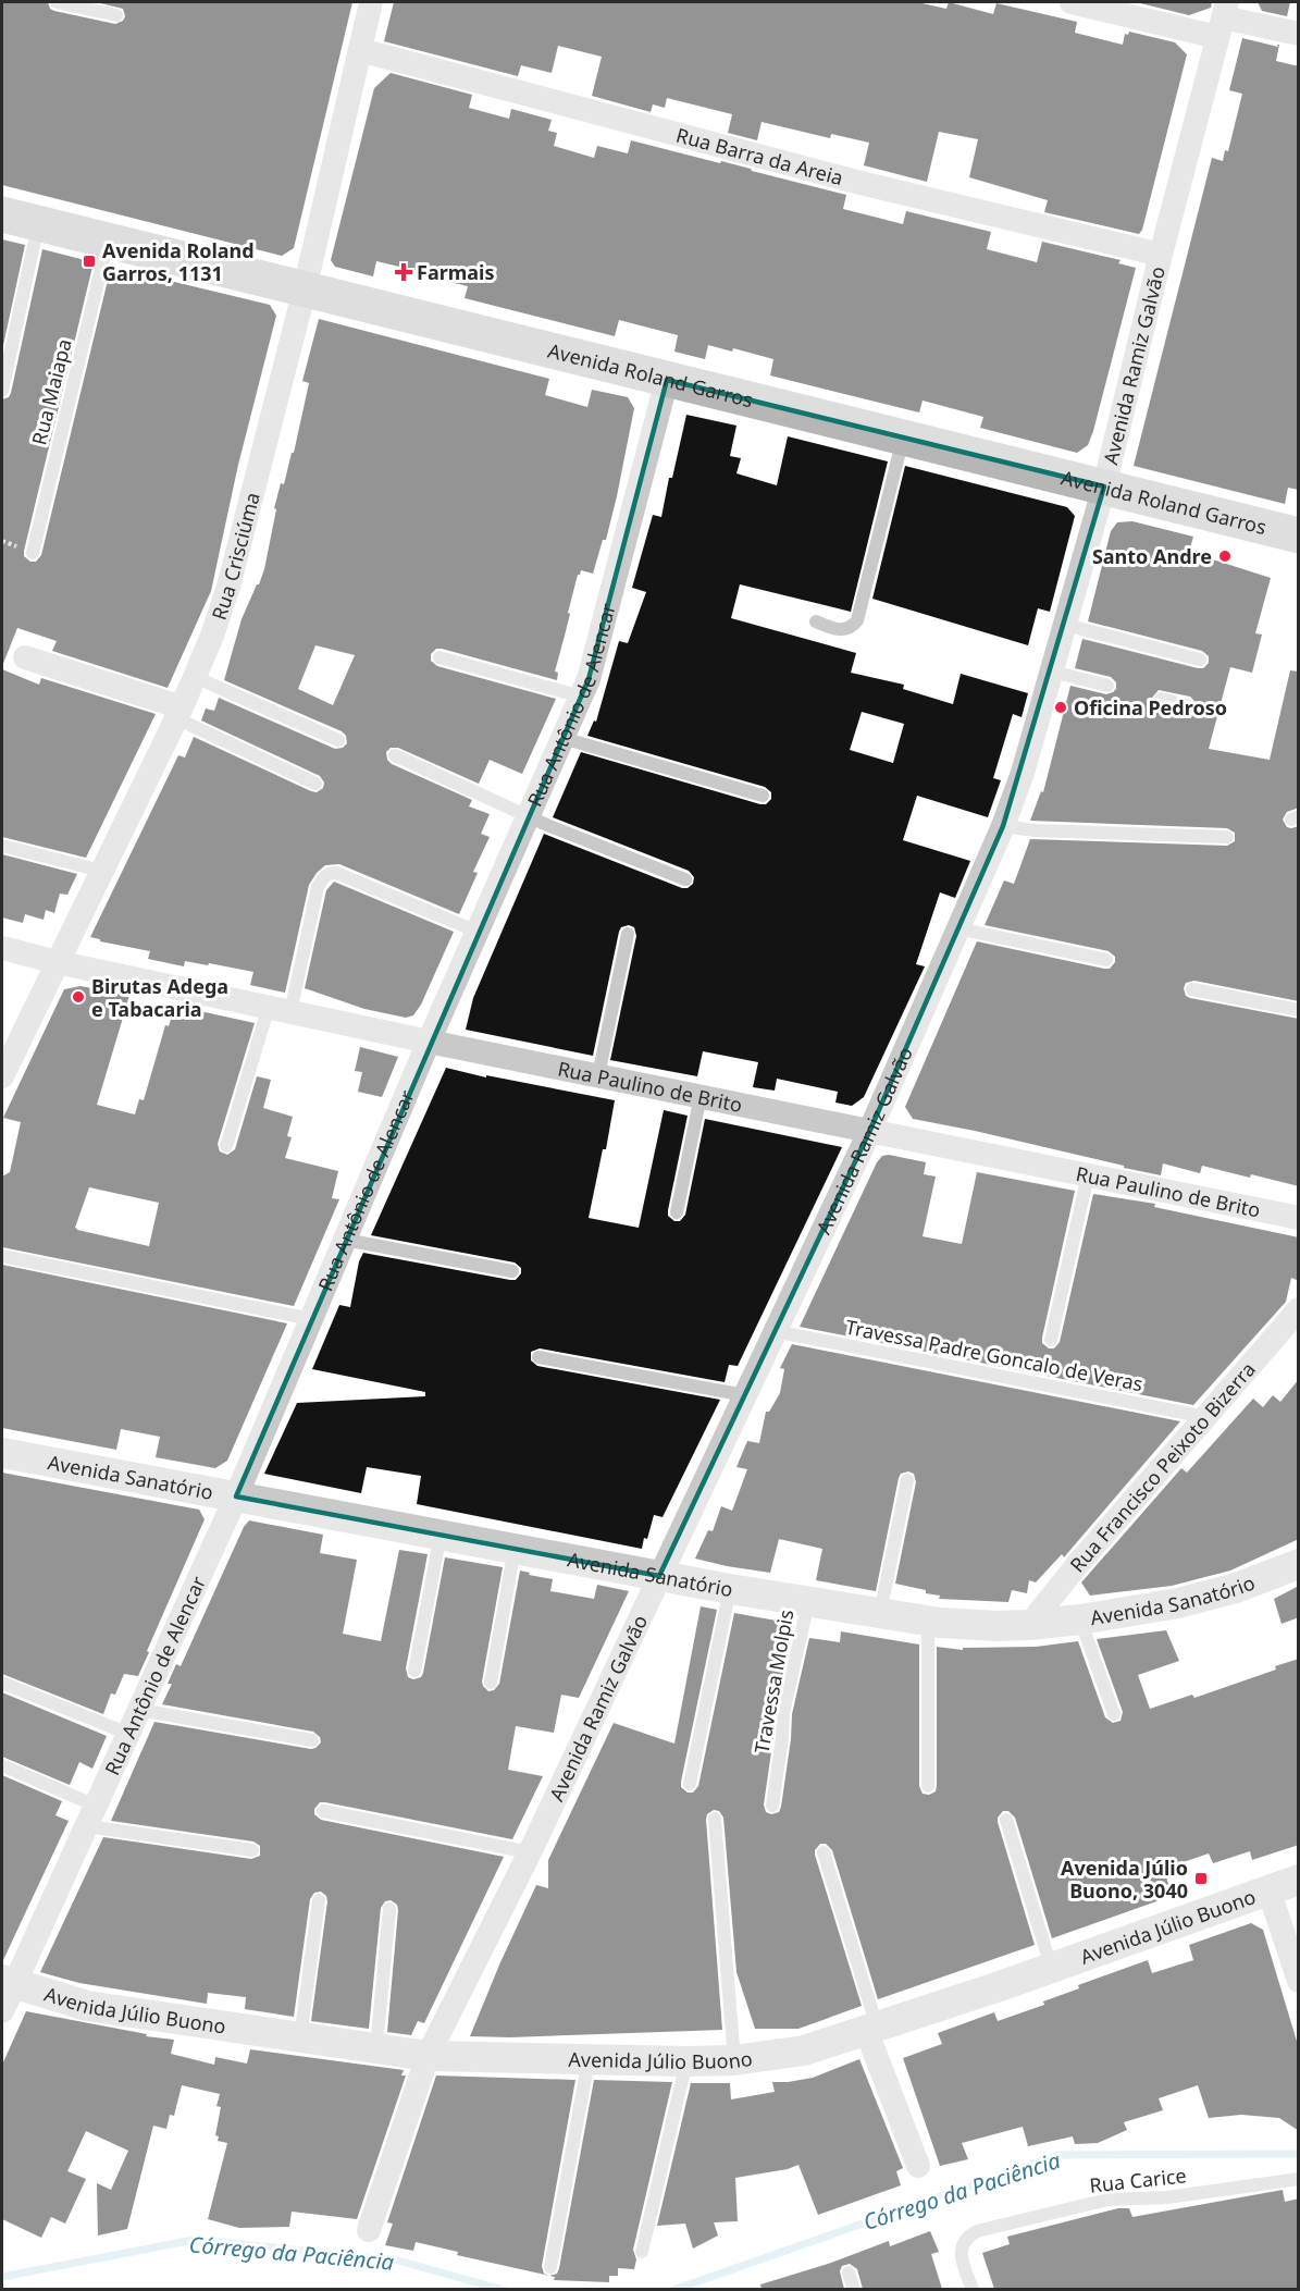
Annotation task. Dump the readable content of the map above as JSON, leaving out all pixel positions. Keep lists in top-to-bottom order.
{
  "streets": {
    "main road": ["Avenida Roland Garros"],
    "street": [
      "Rua Barra da Areia",
      "Avenida Ramiz Galvão",
      "Rua Crisciúma",
      "Rua Antônio de Alencar",
      "Rua Paulino de Brito",
      "Rua Francisco Peixoto Bizerra",
      "Avenida Sanatório",
      "Avenida Júlio Buono"
    ],
    "lane": [
      "Rua Maiapa",
      "Travessa Padre Goncalo de Veras",
      "Travessa Molpis",
      "Rua Carice"
    ]
  },
  "crossings": [
    ["Rua Barra da Areia", "Avenida Ramiz Galvão"],
    ["Rua Barra da Areia", "Rua Crisciúma"],
    ["Avenida Ramiz Galvão", "Avenida Roland Garros"],
    ["Avenida Ramiz Galvão", "Rua Paulino de Brito"],
    ["Avenida Ramiz Galvão", "Travessa Padre Goncalo de Veras"],
    ["Avenida Ramiz Galvão", "Avenida Sanatório"],
    ["Avenida Ramiz Galvão", "Avenida Júlio Buono"],
    ["Avenida Roland Garros", "Rua Maiapa"],
    ["Avenida Roland Garros", "Rua Crisciúma"],
    ["Avenida Roland Garros", "Rua Antônio de Alencar"],
    ["Rua Crisciúma", "Rua Paulino de Brito"],
    ["Rua Antônio de Alencar", "Rua Paulino de Brito"],
    ["Rua Antônio de Alencar", "Avenida Sanatório"],
    ["Rua Antônio de Alencar", "Avenida Júlio Buono"],
    ["Travessa Padre Goncalo de Veras", "Rua Francisco Peixoto Bizerra"],
    ["Rua Francisco Peixoto Bizerra", "Avenida Sanatório"],
    ["Avenida Sanatório", "Travessa Molpis"]
  ],
  "water": ["Córrego da Paciência"],
  "places": {
    "transit": ["Avenida Roland Garros, 1131", "Avenida Júlio Buono, 3040"],
    "health": ["Farmais"],
    "other": ["Santo Andre", "Oficina Pedroso", "Birutas Adega e Tabacaria"]
  }
}
